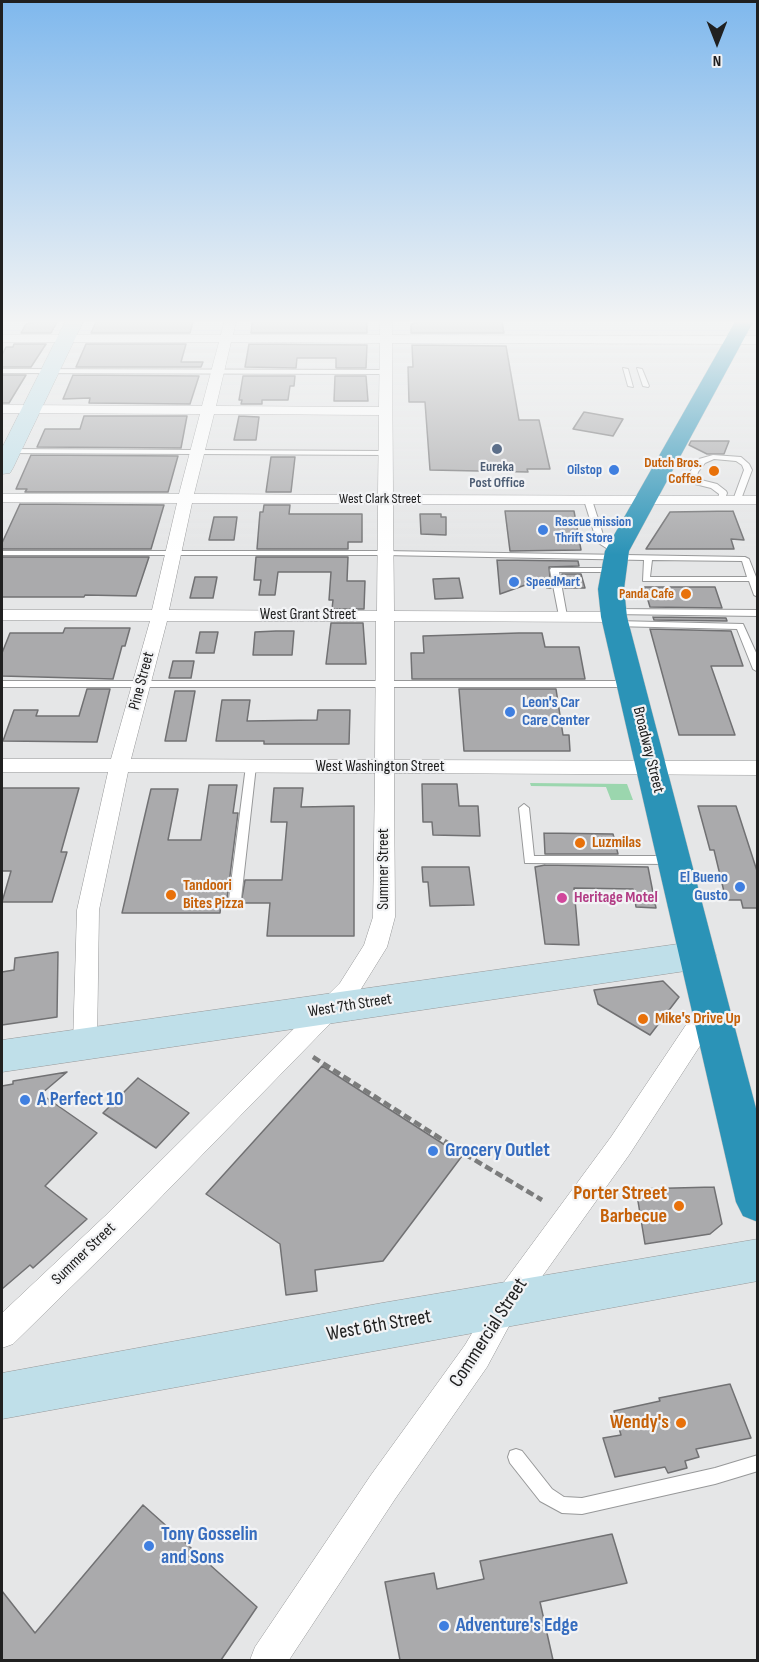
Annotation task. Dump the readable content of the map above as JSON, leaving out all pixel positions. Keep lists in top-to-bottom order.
{
  "streets": {
    "highway": ["Broadway Street"],
    "street": [
      "West Clark Street",
      "West Grant Street",
      "Pine Street",
      "West Washington Street",
      "Summer Street",
      "West 7th Street",
      "West 6th Street",
      "Commercial Street"
    ]
  },
  "crossings": [
    ["West Clark Street", "Pine Street"],
    ["West Clark Street", "Broadway Street"],
    ["West Clark Street", "Summer Street"],
    ["West Grant Street", "Pine Street"],
    ["West Grant Street", "Broadway Street"],
    ["West Grant Street", "Summer Street"],
    ["Pine Street", "West Washington Street"],
    ["Pine Street", "West 7th Street"],
    ["Broadway Street", "West Washington Street"],
    ["Broadway Street", "West 7th Street"],
    ["Broadway Street", "Commercial Street"],
    ["West Washington Street", "Summer Street"],
    ["Summer Street", "West 7th Street"],
    ["West 6th Street", "Commercial Street"]
  ],
  "places": [
    "Eureka Post Office",
    "Oilstop",
    "Dutch Bros. Coffee",
    "Rescue mission Thrift Store",
    "SpeedMart",
    "Panda Cafe",
    "Leon's Car Care Center",
    "Luzmilas",
    "El Bueno Gusto",
    "Tandoori Bites Pizza",
    "Heritage Motel",
    "Mike's Drive Up",
    "A Perfect 10",
    "Grocery Outlet",
    "Porter Street Barbecue",
    "Wendy's",
    "Tony Gosselin and Sons",
    "Adventure's Edge"
  ],
  "north": "bottom"
}
